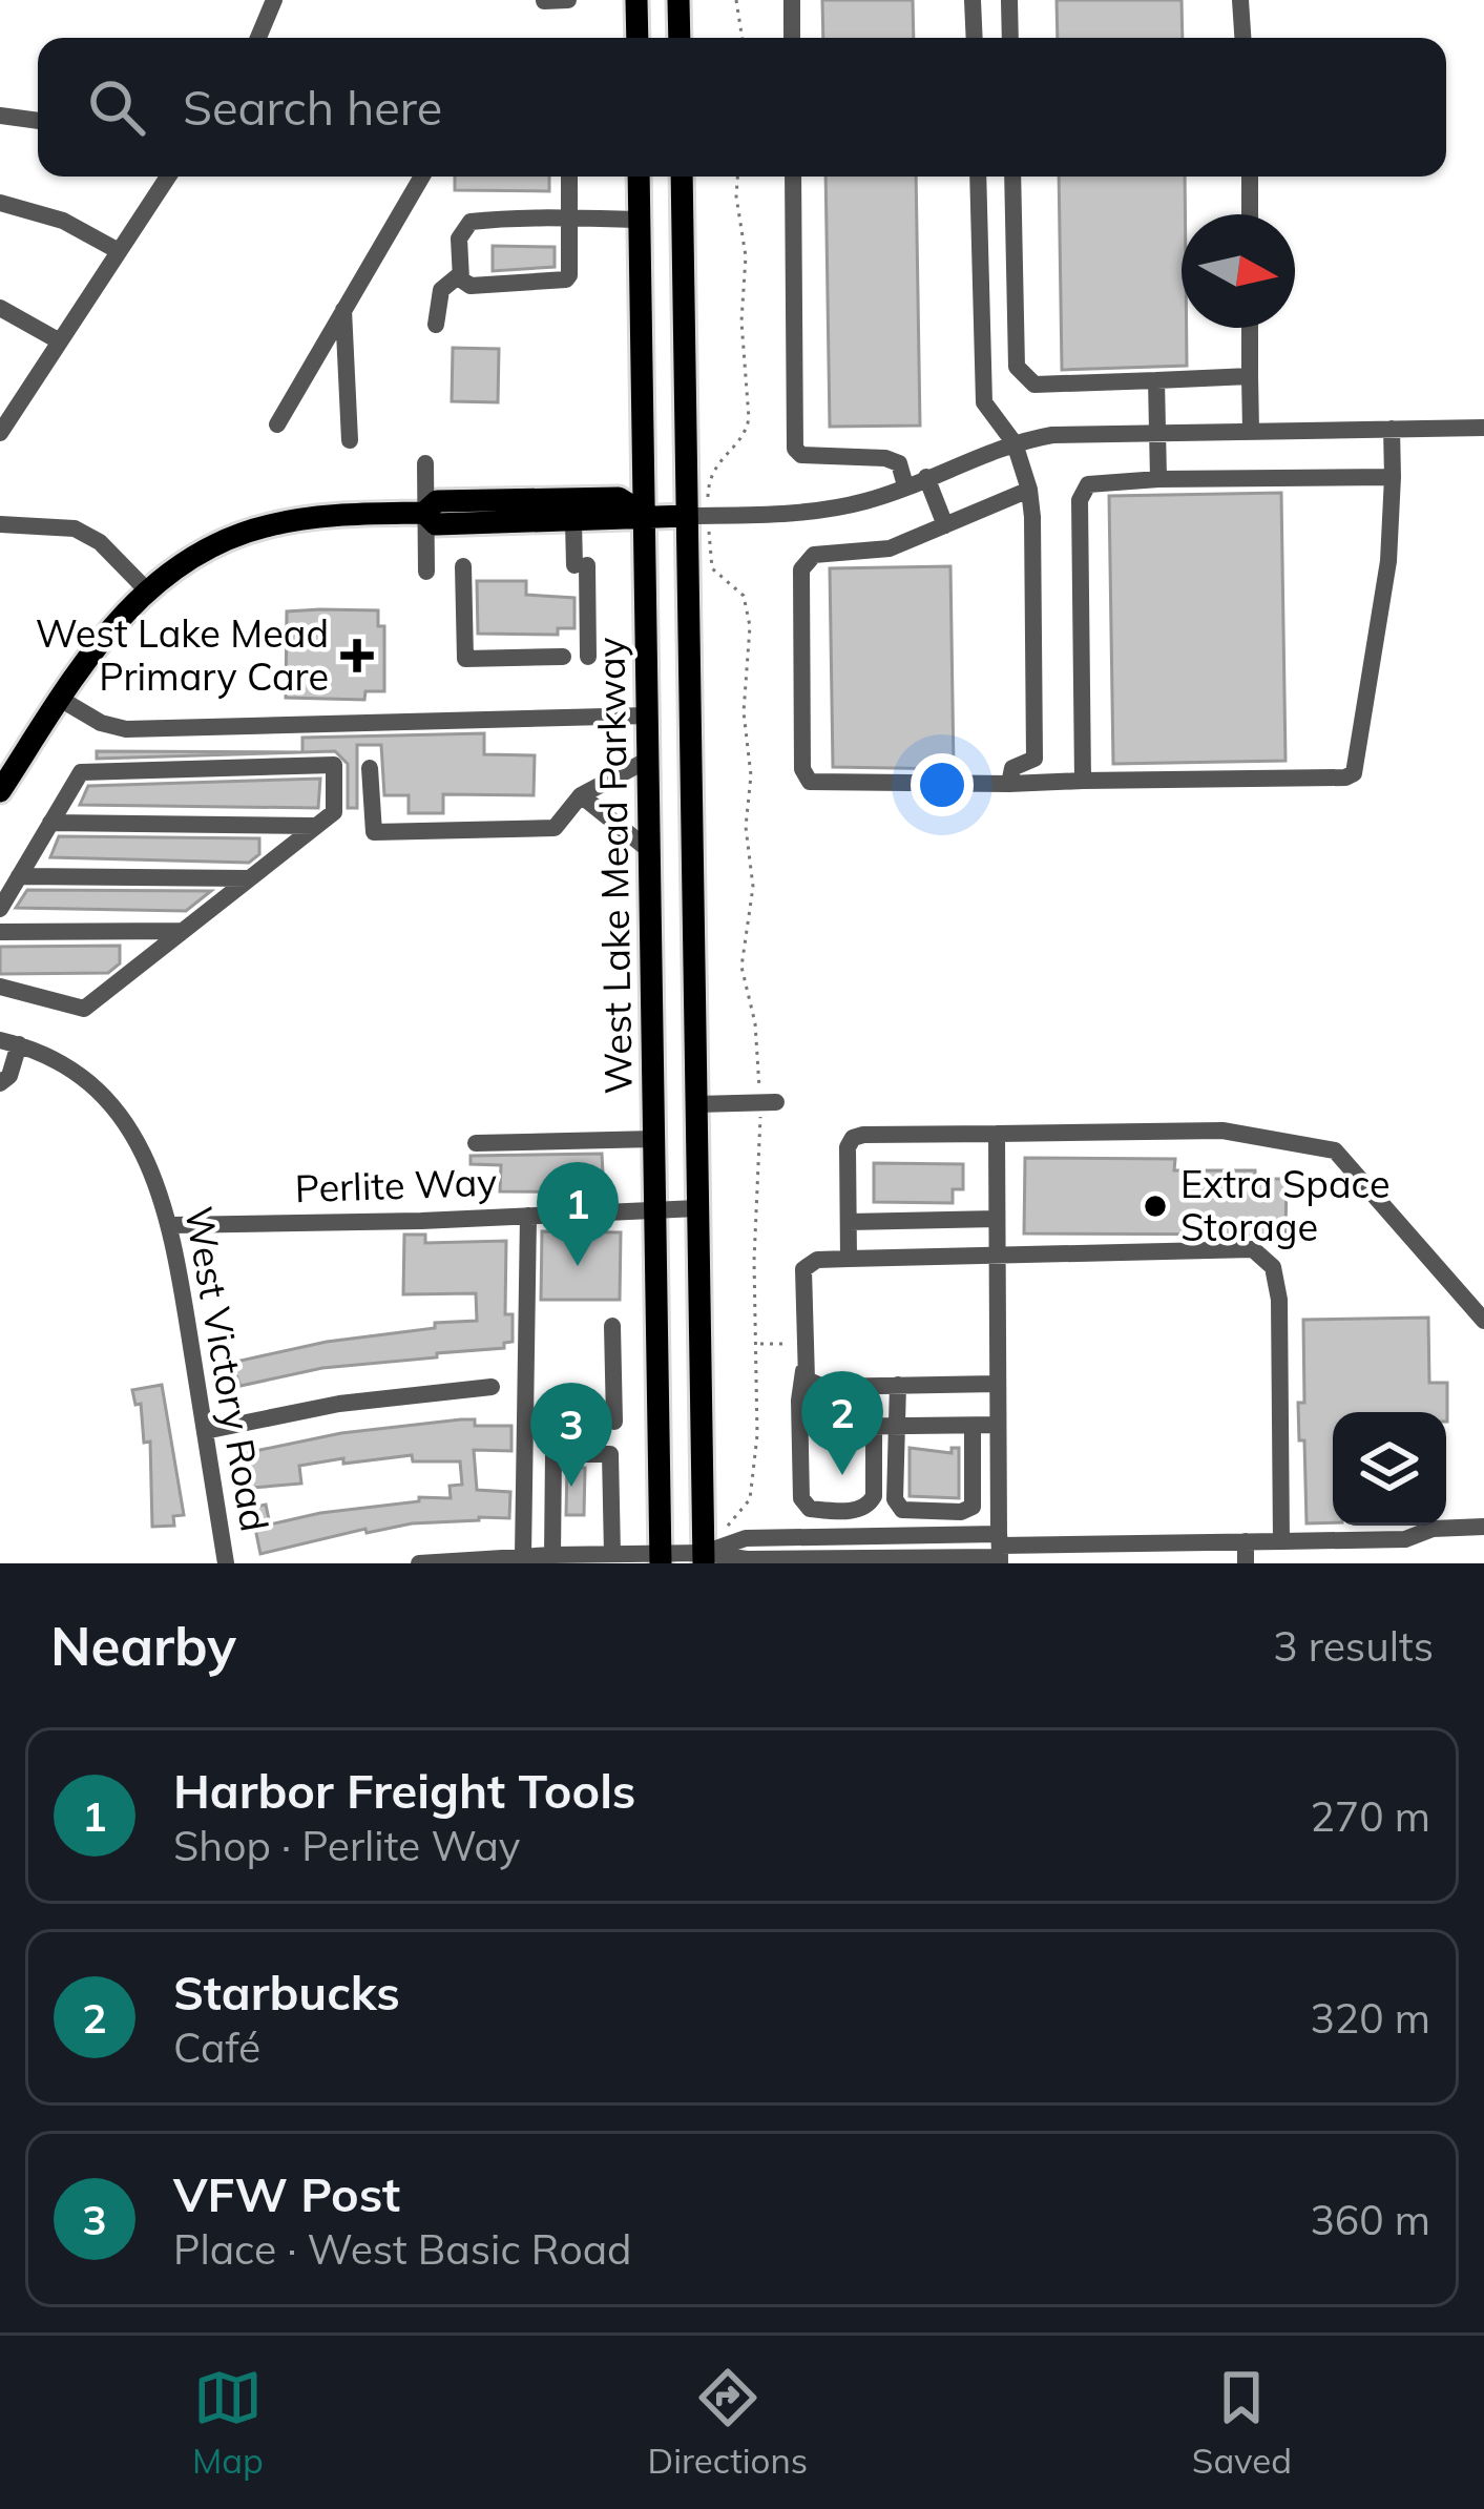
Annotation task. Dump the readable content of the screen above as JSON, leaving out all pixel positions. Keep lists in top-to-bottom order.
{
  "streets": {
    "main road": ["West Lake Mead Parkway"],
    "street": ["Perlite Way", "West Victory Road"]
  },
  "crossings": [
    ["West Lake Mead Parkway", "Perlite Way"],
    ["Perlite Way", "West Victory Road"]
  ],
  "places": {
    "health": ["West Lake Mead Primary Care"],
    "other": ["Extra Space Storage"]
  },
  "north": "right",
  "page": {
    "search": "Search here",
    "pins": ["1", "2", "3"],
    "heading": ["Nearby", "3 results"],
    "list": [
      {
        "mark": "1",
        "name": "Harbor Freight Tools",
        "note": "Shop · Perlite Way",
        "value": "270 m"
      },
      {
        "mark": "2",
        "name": "Starbucks",
        "note": "Café",
        "value": "320 m"
      },
      {
        "mark": "3",
        "name": "VFW Post",
        "note": "Place · West Basic Road",
        "value": "360 m"
      }
    ],
    "nav": ["Map", "Directions", "Saved"]
  }
}
